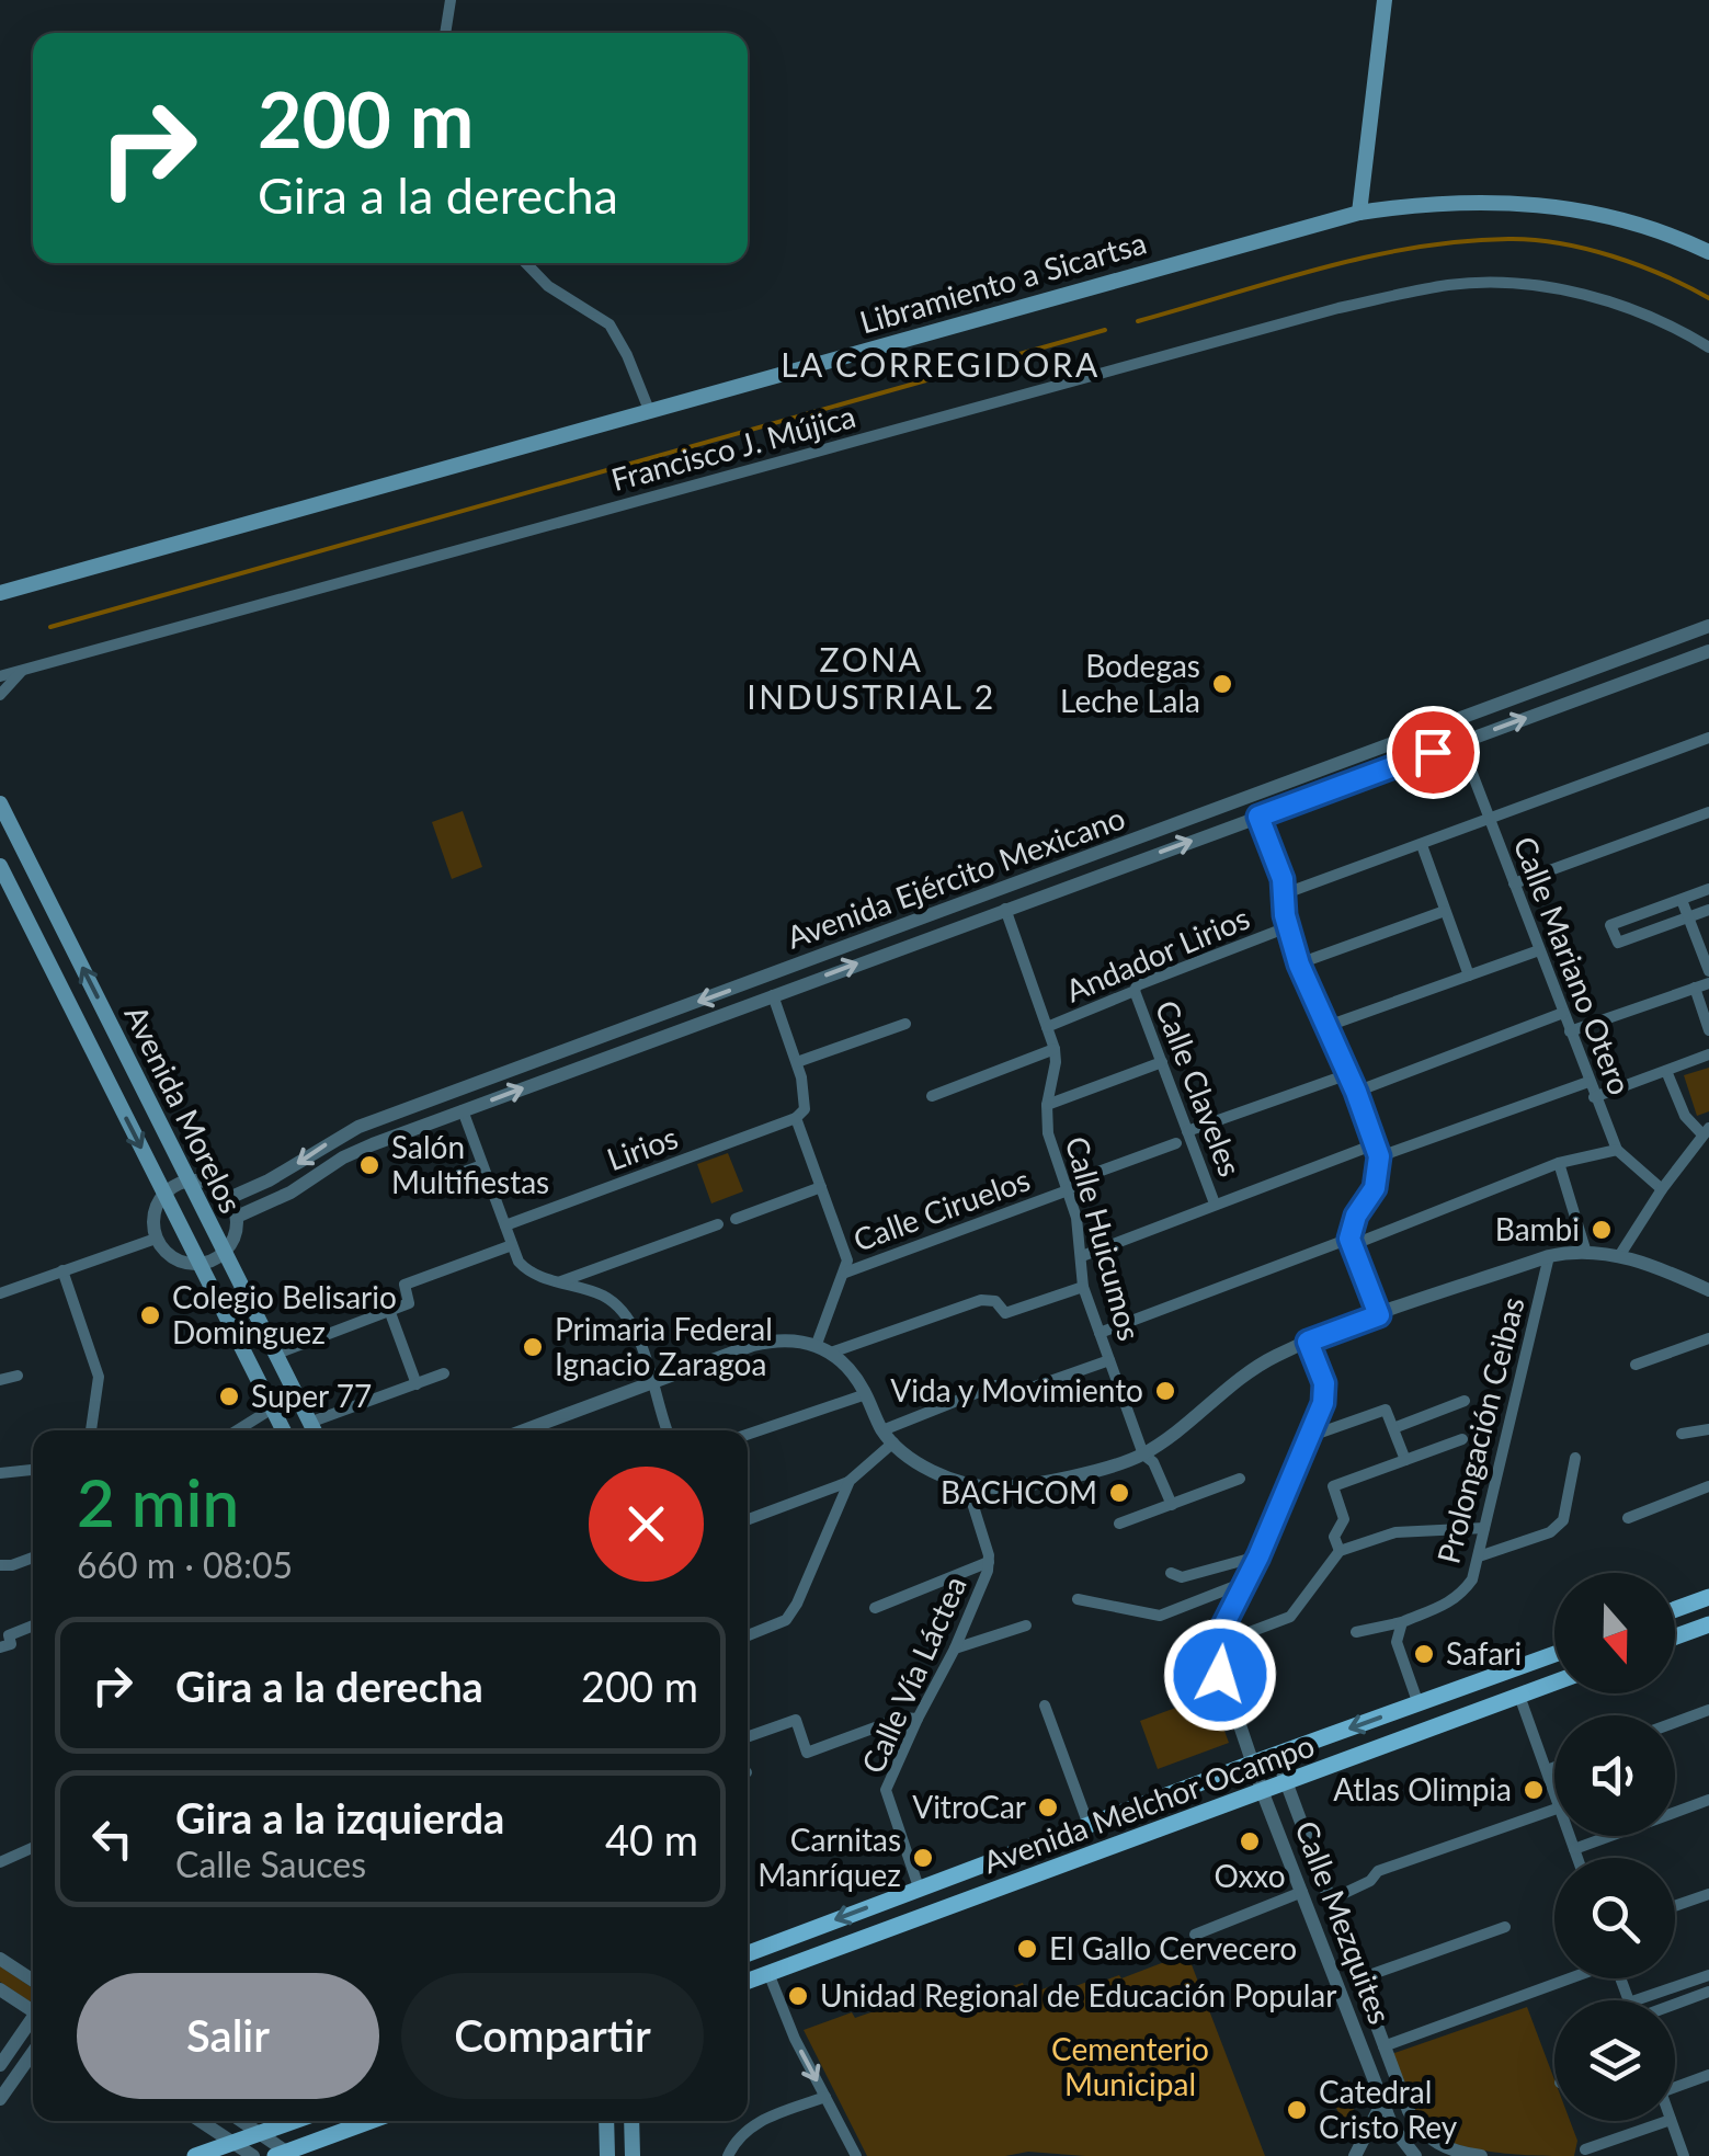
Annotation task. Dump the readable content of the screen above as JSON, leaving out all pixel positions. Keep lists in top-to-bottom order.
{
  "streets": {
    "main road": ["Libramiento a Sicartsa", "Avenida Morelos", "Avenida Melchor Ocampo"],
    "street": [
      "Francisco J. Mújica",
      "Avenida Ejército Mexicano",
      "Andador Lirios",
      "Calle Mariano Otero",
      "Calle Claveles",
      "Lirios",
      "Calle Ciruelos",
      "Calle Huicumos",
      "Prolongación Ceibas",
      "Calle Vía Láctea",
      "Calle Mezquites"
    ]
  },
  "crossings": [
    ["Avenida Ejército Mexicano", "Calle Mariano Otero"],
    ["Avenida Ejército Mexicano", "Calle Huicumos"],
    ["Andador Lirios", "Calle Claveles"],
    ["Andador Lirios", "Calle Huicumos"],
    ["Calle Ciruelos", "Calle Huicumos"],
    ["Calle Vía Láctea", "Avenida Melchor Ocampo"],
    ["Avenida Melchor Ocampo", "Calle Mezquites"]
  ],
  "districts": ["LA CORREGIDORA", "ZONA INDUSTRIAL 2"],
  "parks": ["Cementerio Municipal"],
  "places": [
    "Bodegas Leche Lala",
    "Salón Multifiestas",
    "Bambi",
    "Colegio Belisario Dominguez",
    "Primaria Federal Ignacio Zaragoa",
    "Vida y Movimiento",
    "Super 77",
    "BACHCOM",
    "Safari",
    "Atlas Olimpia",
    "VitroCar",
    "Oxxo",
    "Carnitas Manríquez",
    "El Gallo Cervecero",
    "Unidad Regional de Educación Popular",
    "Catedral Cristo Rey"
  ],
  "north": "bottom",
  "page": {
    "turn": ["200 m", "Gira a la derecha"],
    "heading": ["2 min", "660 m · 08:05"],
    "list": [
      {
        "name": "Gira a la derecha",
        "value": "200 m"
      },
      {
        "name": "Gira a la izquierda",
        "note": "Calle Sauces",
        "value": "40 m"
      }
    ],
    "buttons": ["Salir", "Compartir"]
  }
}
